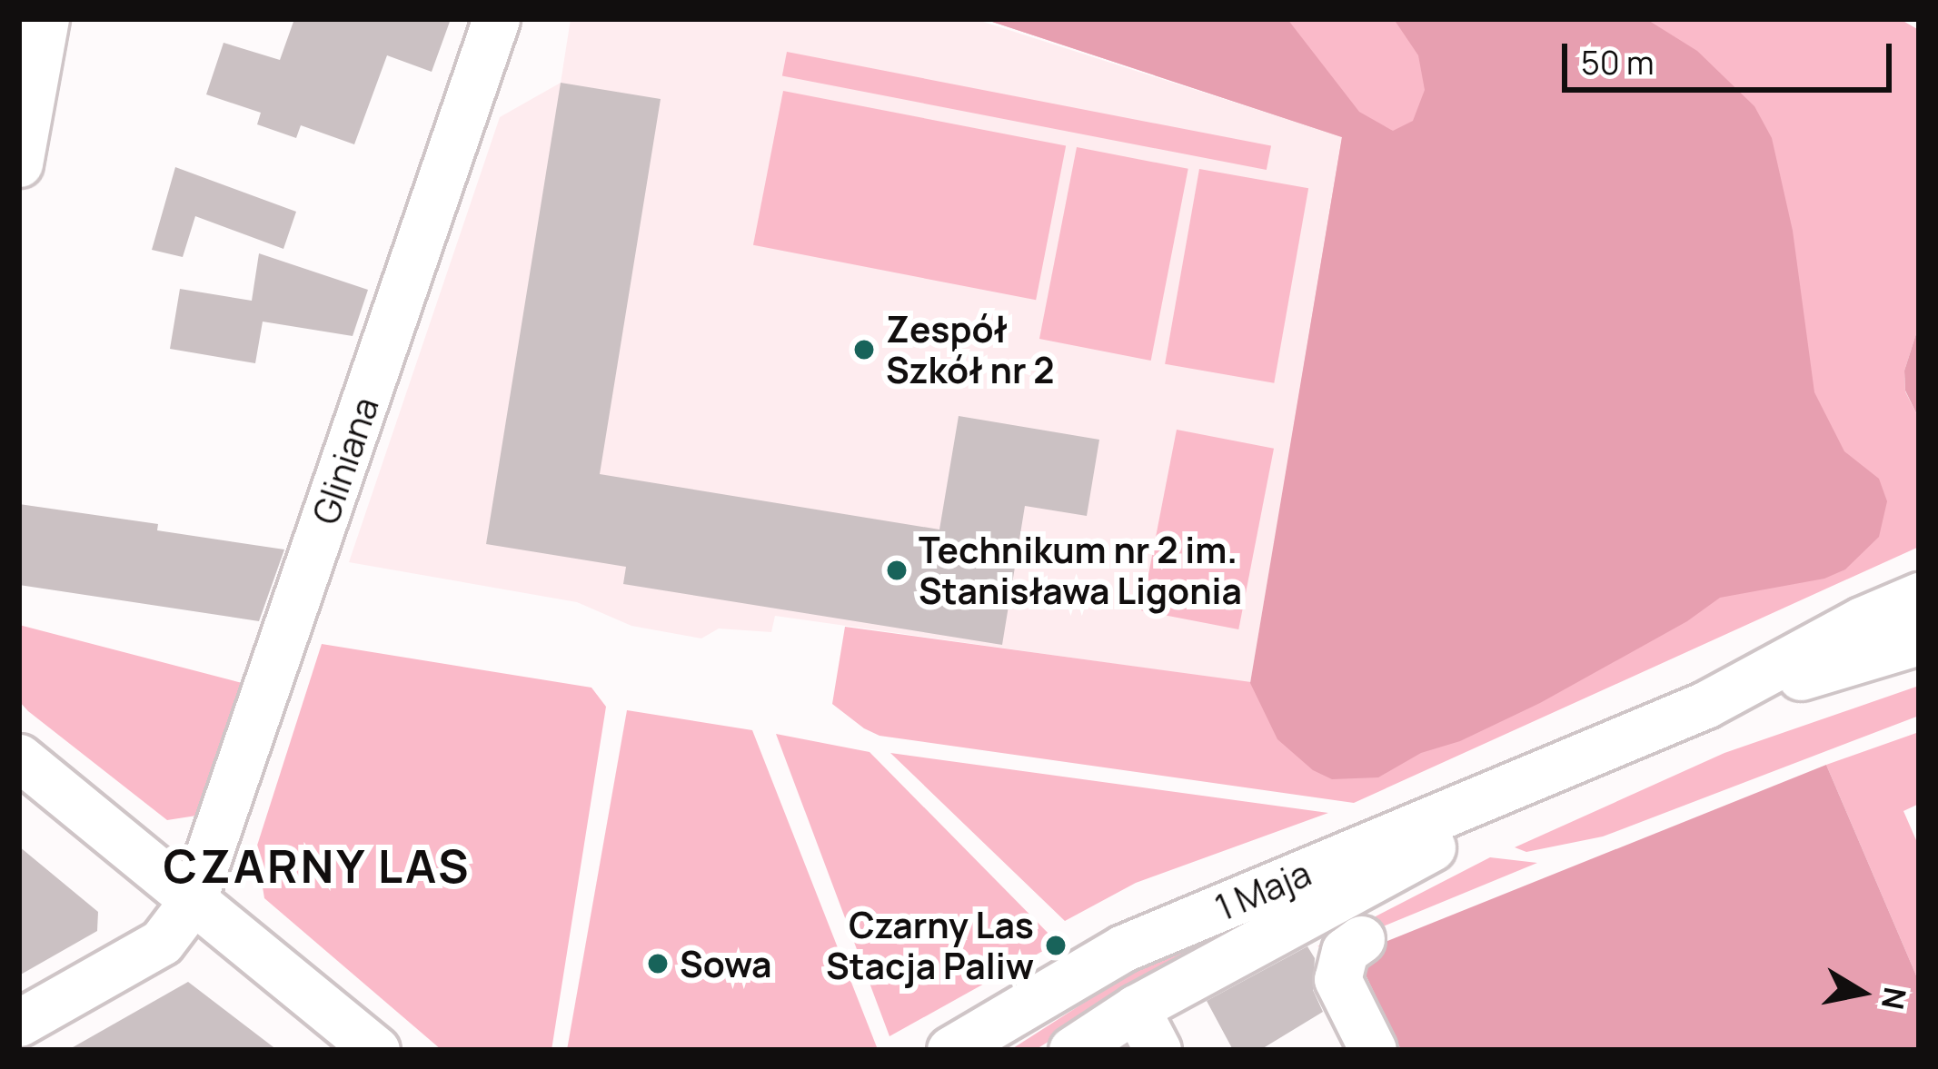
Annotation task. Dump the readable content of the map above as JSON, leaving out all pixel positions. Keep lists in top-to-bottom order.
{
  "streets": {
    "street": ["Gliniana", "1 Maja"]
  },
  "districts": ["CZARNY LAS"],
  "places": [
    "Zespół Szkół nr 2",
    "Technikum nr 2 im. Stanisława Ligonia",
    "Czarny Las Stacja Paliw",
    "Sowa"
  ],
  "scale_bar": "50 m",
  "north": "right"
}
